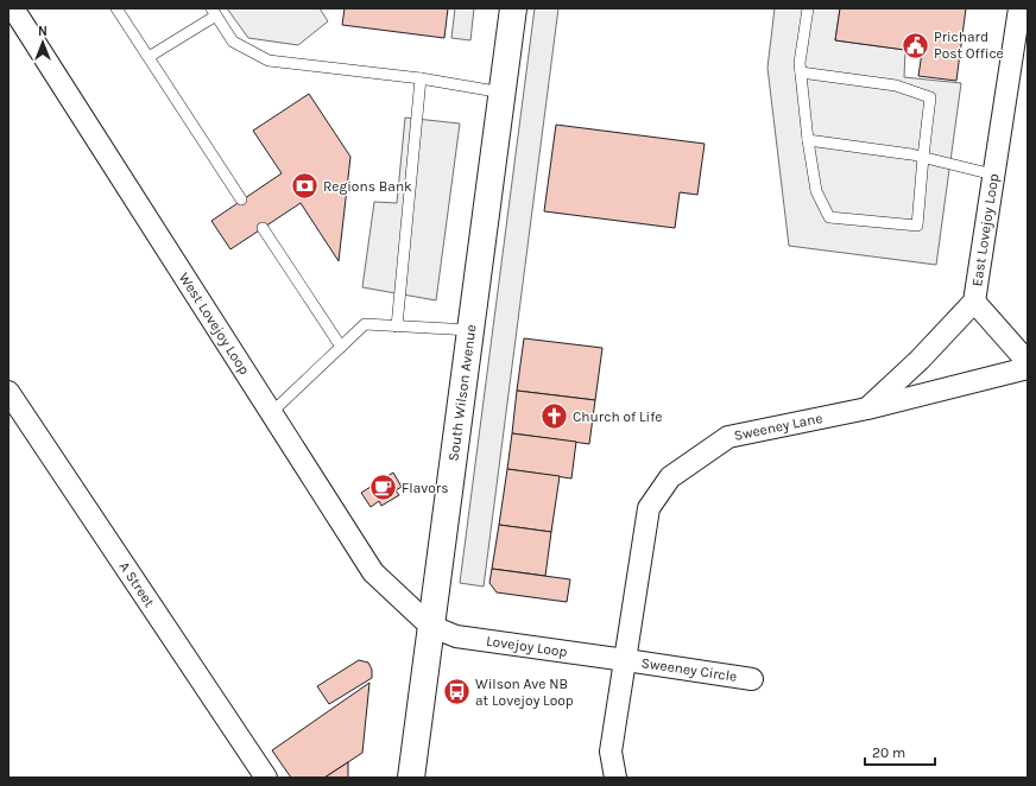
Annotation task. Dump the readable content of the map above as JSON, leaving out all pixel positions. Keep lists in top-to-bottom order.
{
  "streets": {
    "main road": ["South Wilson Avenue"],
    "street": [
      "East Lovejoy Loop",
      "West Lovejoy Loop",
      "Sweeney Lane",
      "A Street",
      "Lovejoy Loop",
      "Sweeney Circle"
    ]
  },
  "crossings": [
    ["East Lovejoy Loop", "Sweeney Lane"],
    ["West Lovejoy Loop", "South Wilson Avenue"],
    ["West Lovejoy Loop", "Lovejoy Loop"],
    ["South Wilson Avenue", "Lovejoy Loop"],
    ["Sweeney Lane", "Lovejoy Loop"],
    ["Sweeney Lane", "Sweeney Circle"],
    ["Lovejoy Loop", "Sweeney Circle"]
  ],
  "places": {
    "public building": ["Prichard Post Office"],
    "bank": ["Regions Bank"],
    "church": ["Church of Life"],
    "cafe": ["Flavors"],
    "bus stop": ["Wilson Ave NB at Lovejoy Loop"]
  },
  "scale_bar": "20 m",
  "north": "top"
}
